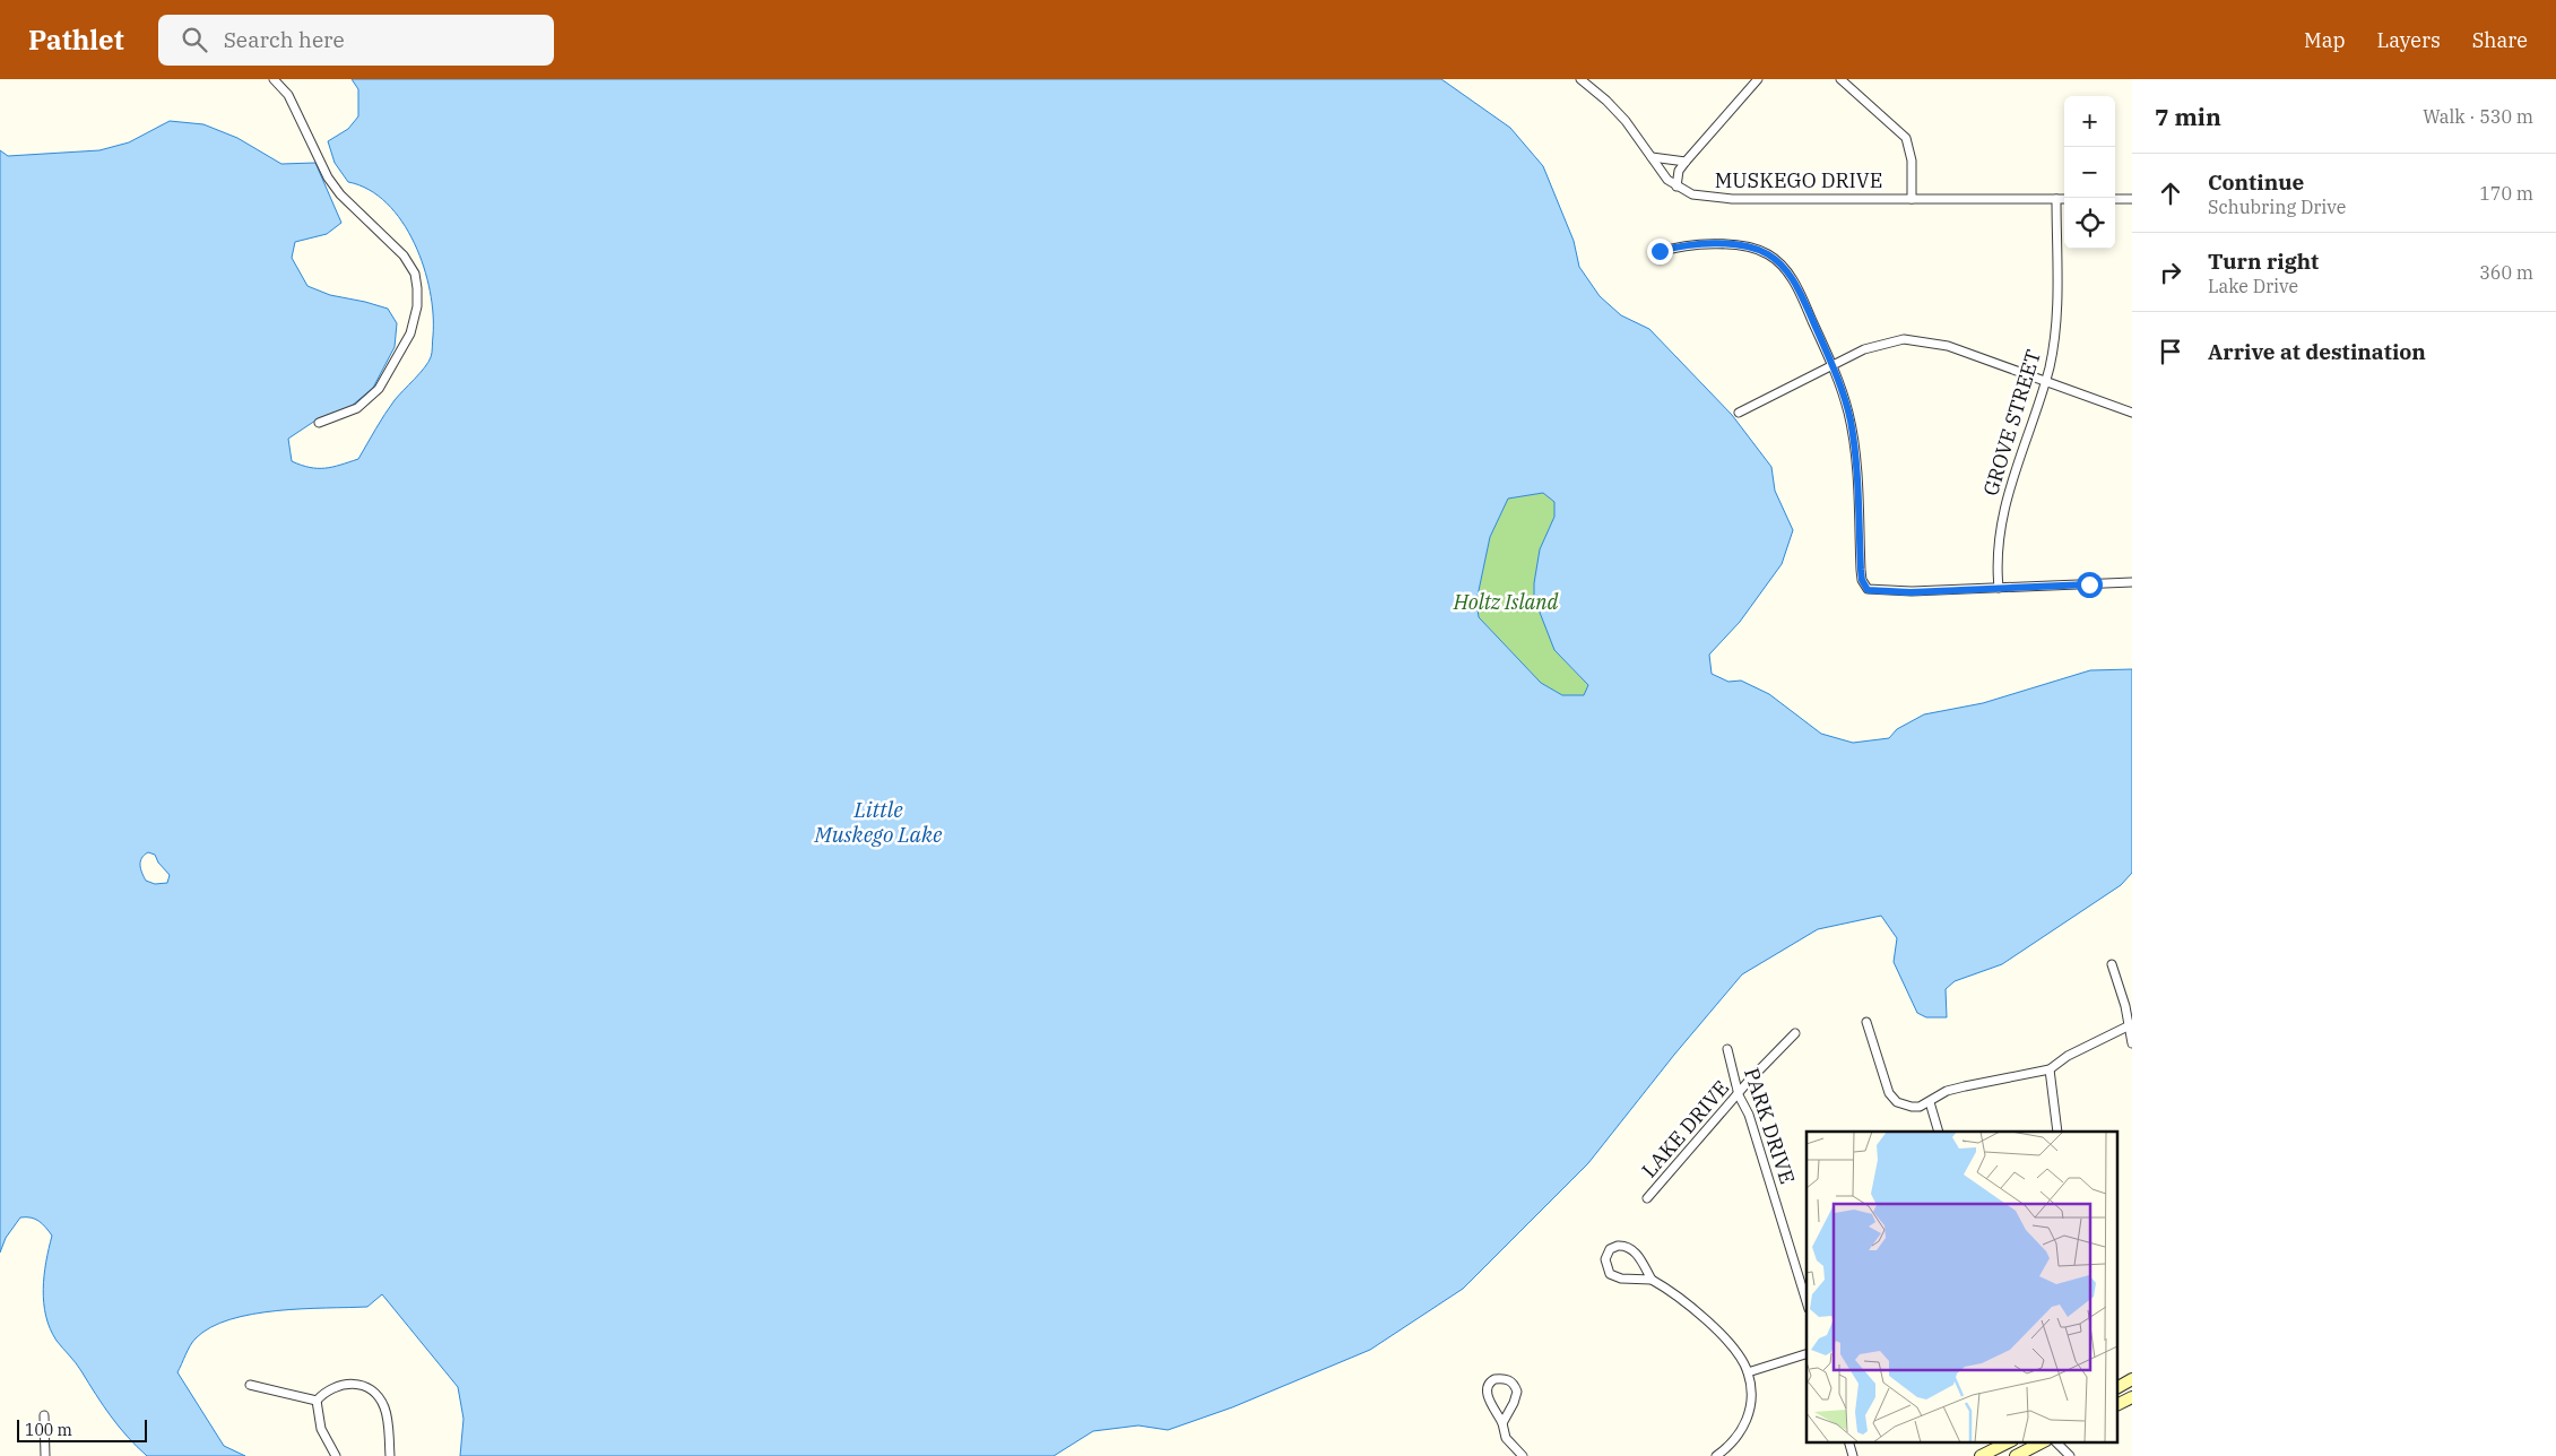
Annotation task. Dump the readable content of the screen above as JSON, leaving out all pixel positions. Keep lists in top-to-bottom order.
{
  "streets": {
    "street": [
      "MUSKEGO DRIVE",
      "GROVE STREET",
      "PARK DRIVE",
      "LAKE DRIVE"
    ]
  },
  "crossings": [
    ["MUSKEGO DRIVE", "GROVE STREET"],
    ["PARK DRIVE", "LAKE DRIVE"]
  ],
  "water": ["Little Muskego Lake"],
  "parks": ["Holtz Island"],
  "scale_bar": "100 m",
  "page": {
    "header": "Pathlet",
    "search": "Search here",
    "nav": ["Map", "Layers", "Share"],
    "heading": ["7 min", "Walk · 530 m"],
    "map_buttons": ["+", "−"],
    "list": [
      ["Continue", "Schubring Drive", "170 m"],
      ["Turn right", "Lake Drive", "360 m"],
      "Arrive at destination"
    ],
    "scale": "100 m"
  }
}
